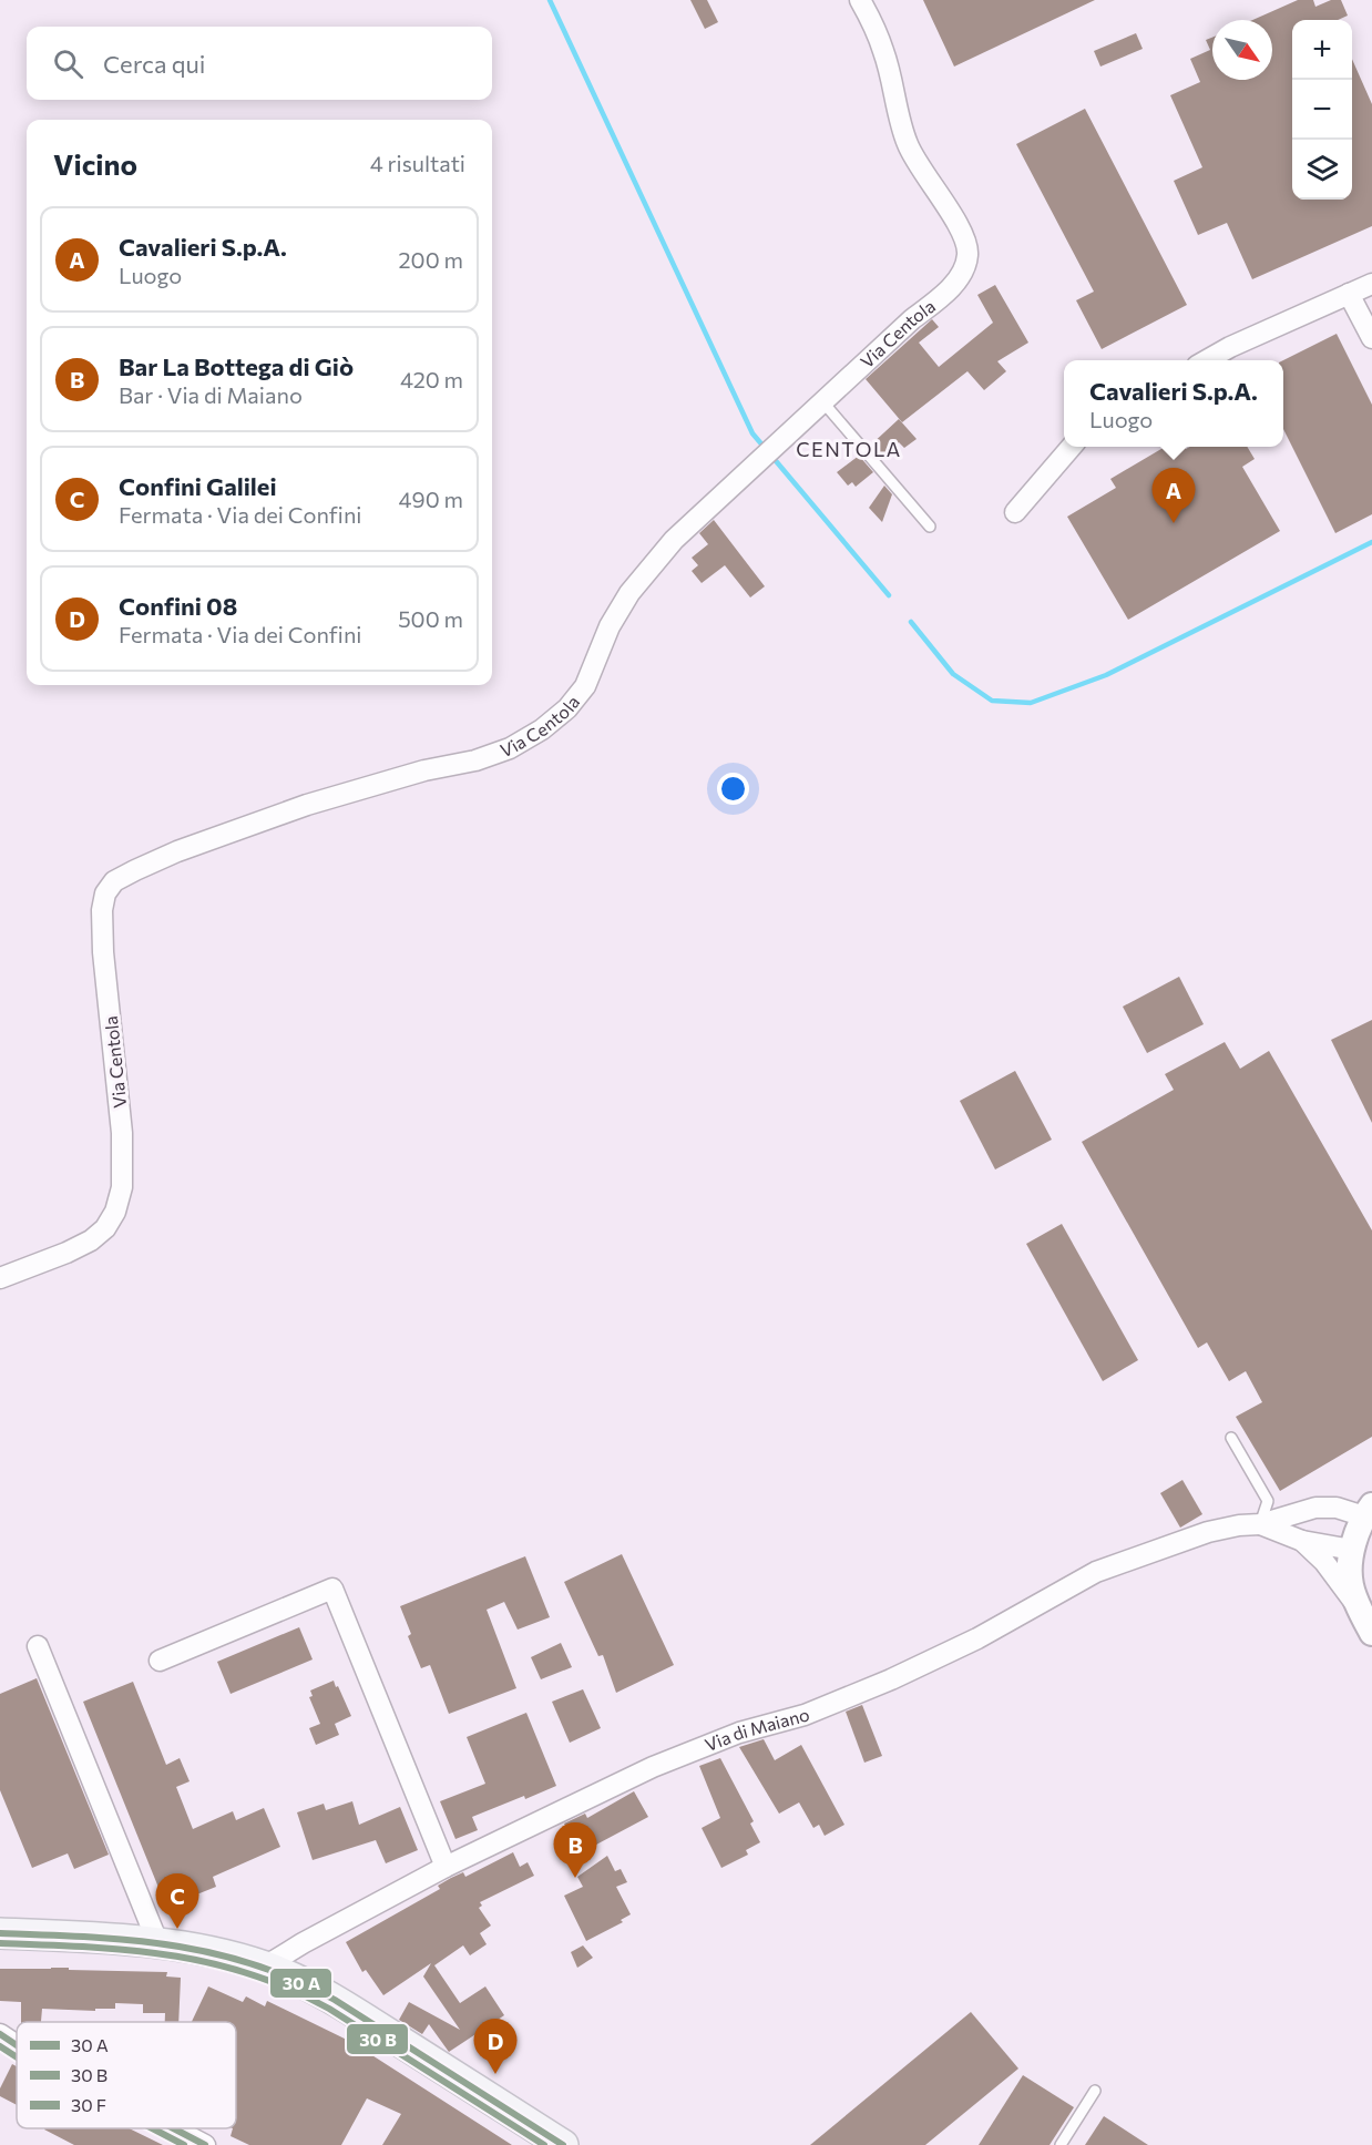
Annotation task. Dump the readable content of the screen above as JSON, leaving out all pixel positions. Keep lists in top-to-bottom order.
{
  "streets": {
    "street": ["Via Centola", "Via di Maiano"]
  },
  "districts": ["CENTOLA"],
  "legend": ["30 A", "30 B", "30 F"],
  "north": "bottom right",
  "page": {
    "map_buttons": ["+", "−"],
    "search": "Cerca qui",
    "heading": ["Vicino", "4 risultati"],
    "list": [
      {
        "mark": "A",
        "name": "Cavalieri S.p.A.",
        "note": "Luogo",
        "value": "200 m"
      },
      {
        "mark": "B",
        "name": "Bar La Bottega di Giò",
        "note": "Bar · Via di Maiano",
        "value": "420 m"
      },
      {
        "mark": "C",
        "name": "Confini Galilei",
        "note": "Fermata · Via dei Confini",
        "value": "490 m"
      },
      {
        "mark": "D",
        "name": "Confini 08",
        "note": "Fermata · Via dei Confini",
        "value": "500 m"
      }
    ],
    "popup": ["Cavalieri S.p.A.", "Luogo"],
    "pins": [
      "A",
      "B",
      "C",
      "D"
    ]
  }
}
